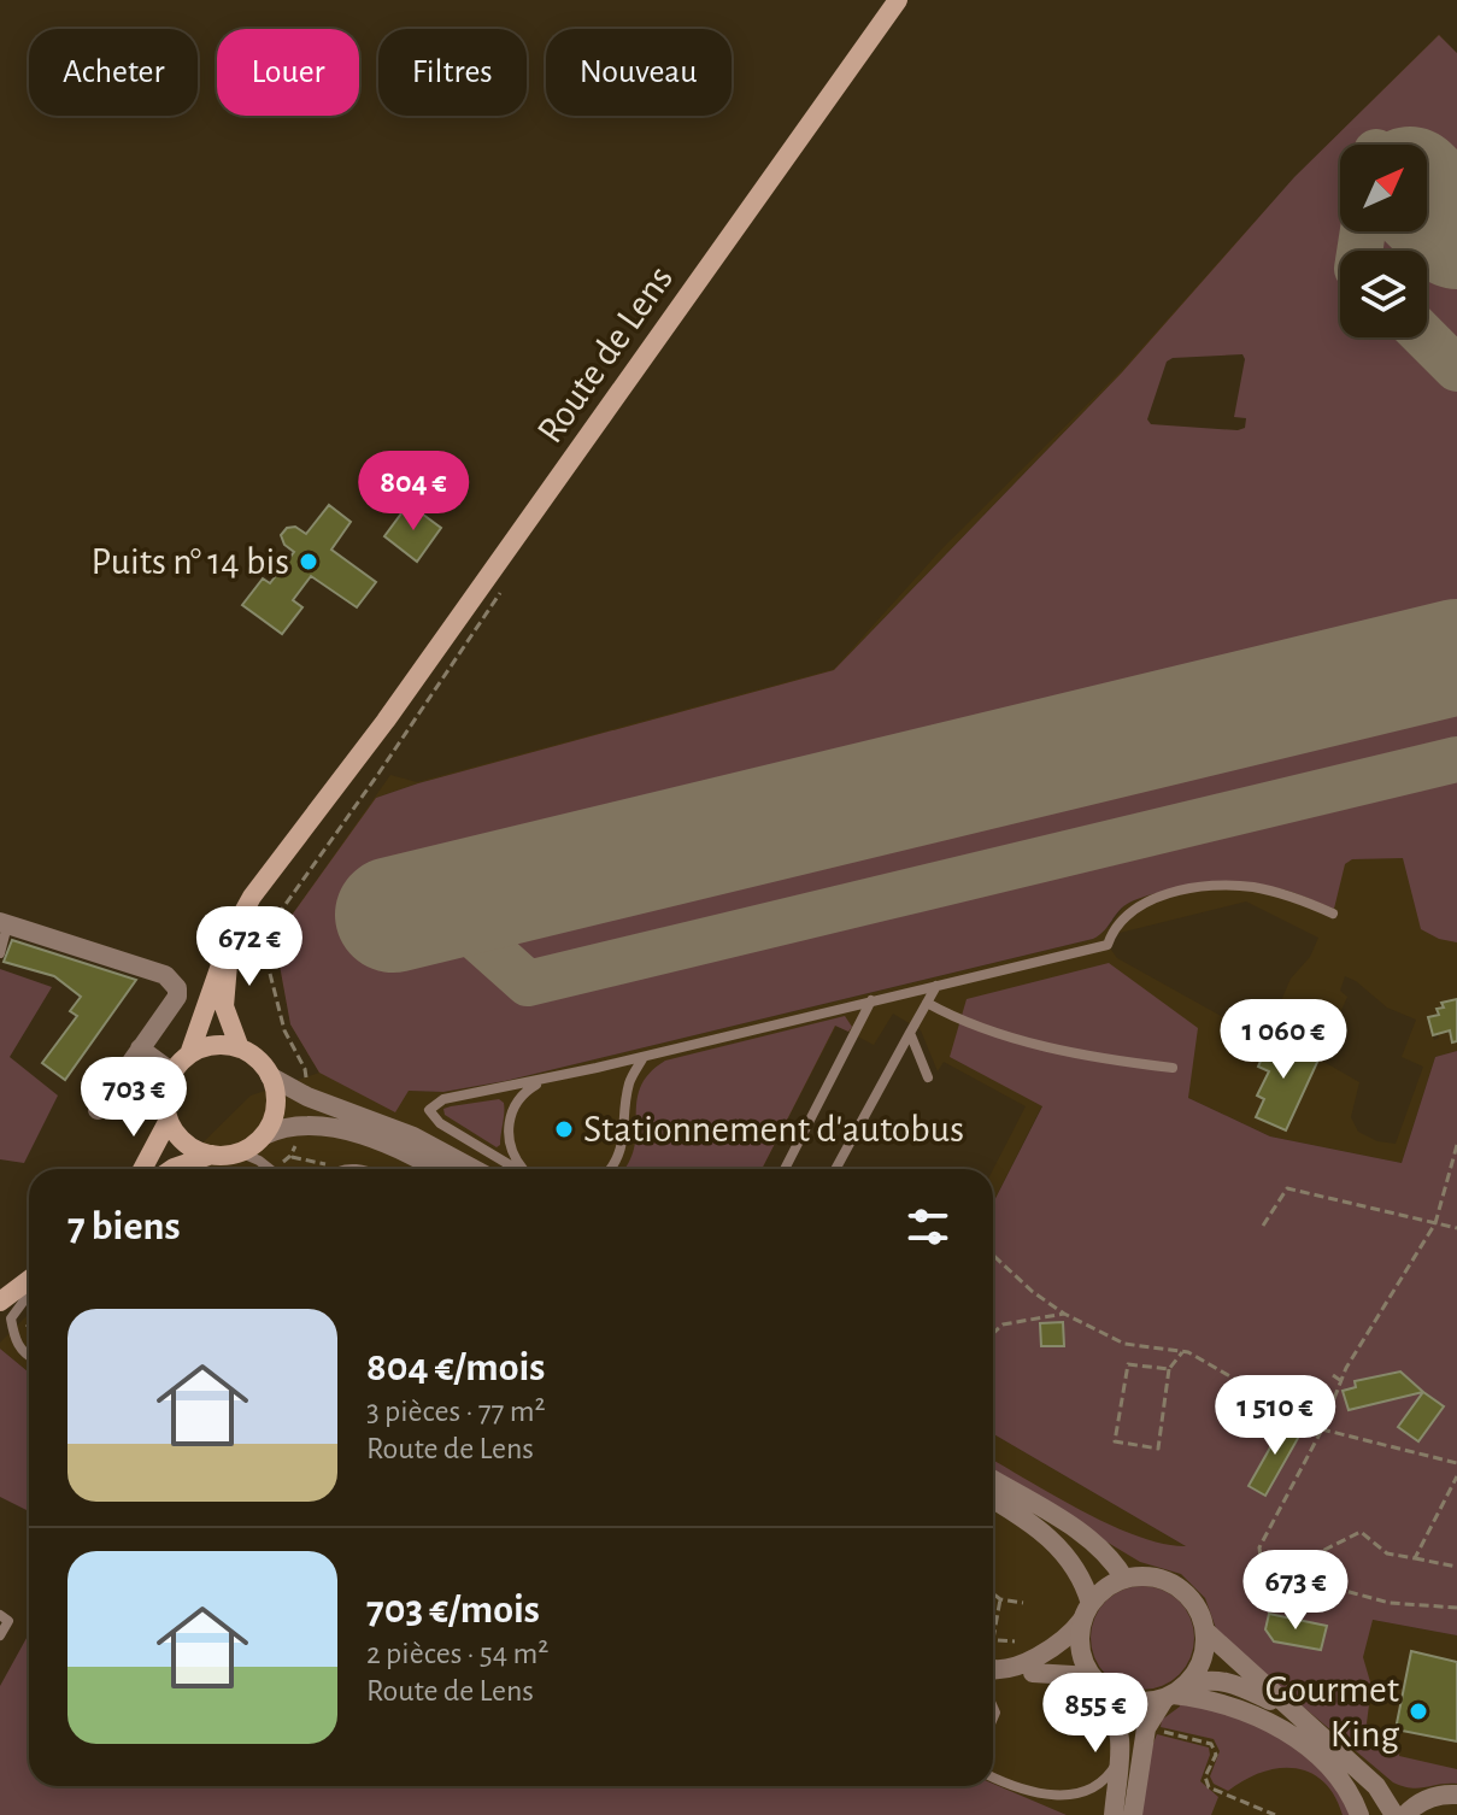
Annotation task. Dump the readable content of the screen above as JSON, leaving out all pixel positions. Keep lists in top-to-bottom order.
{
  "streets": {
    "main road": ["Route de Lens"]
  },
  "places": ["Puits n° 14 bis", "Stationnement d'autobus", "Gourmet King"],
  "north": "top right",
  "page": {
    "chip": [
      "Acheter",
      "Louer",
      "Filtres",
      "Nouveau"
    ],
    "price": [
      "804 €",
      "672 €",
      "1 060 €",
      "703 €",
      "1 510 €",
      "673 €",
      "855 €"
    ],
    "heading": "7 biens",
    "list": [
      {
        "name": "804 €/mois",
        "note": "3 pièces · 77 m² · Route de Lens"
      },
      {
        "name": "703 €/mois",
        "note": "2 pièces · 54 m² · Route de Lens"
      }
    ]
  }
}
